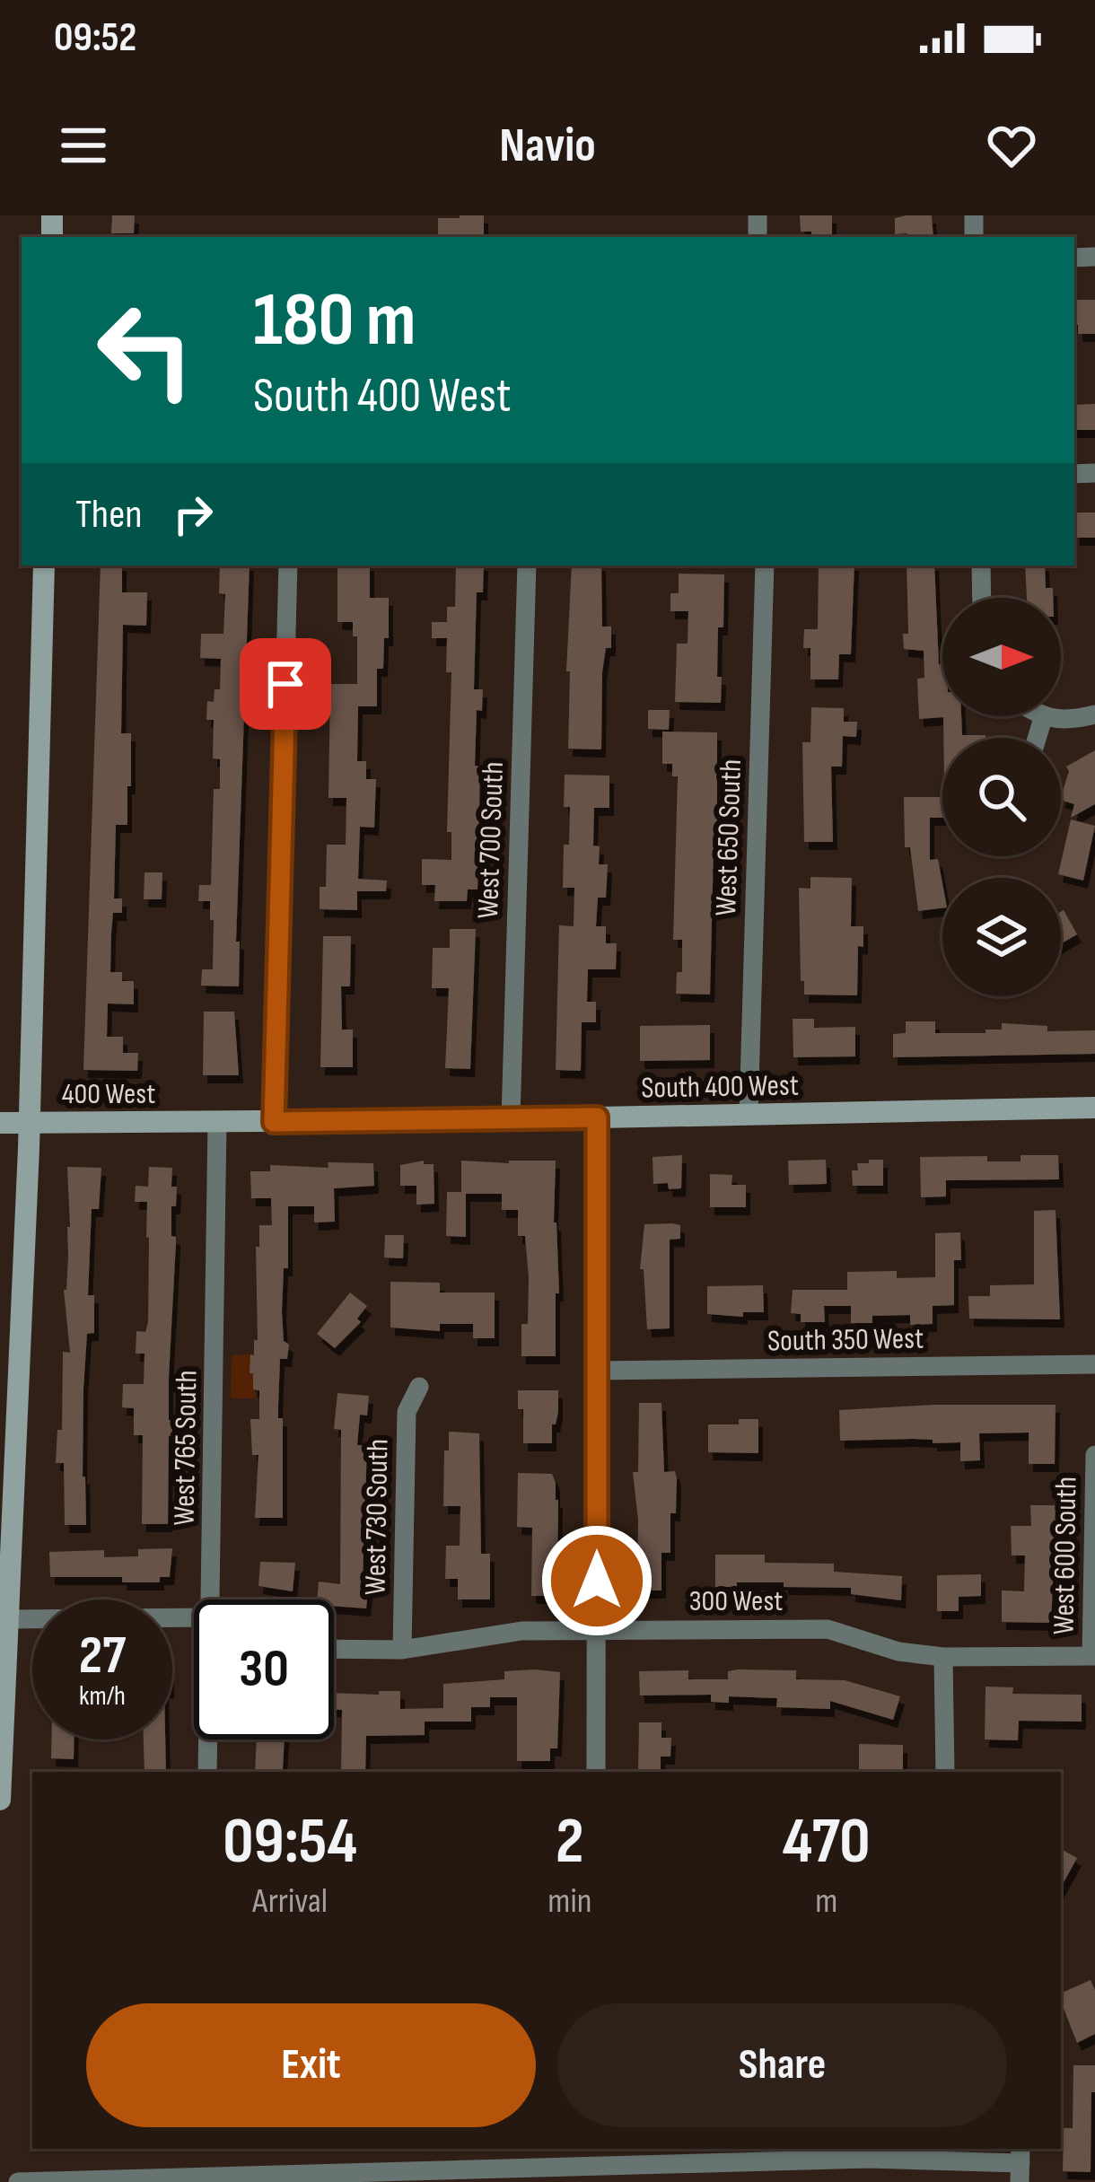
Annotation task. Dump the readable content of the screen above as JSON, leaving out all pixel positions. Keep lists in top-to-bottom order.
{
  "streets": {
    "main road": ["South 400 West", "400 West"],
    "street": [
      "West 650 South",
      "West 700 South",
      "South 350 West",
      "West 765 South",
      "West 730 South",
      "West 600 South",
      "300 West"
    ]
  },
  "crossings": [
    ["West 650 South", "South 400 West"],
    ["West 700 South", "South 400 West"],
    ["South 400 West", "400 West"],
    ["South 400 West", "West 765 South"],
    ["400 West", "West 765 South"],
    ["West 730 South", "300 West"],
    ["West 600 South", "300 West"]
  ],
  "north": "right",
  "page": {
    "status": "09:52",
    "header": "Navio",
    "turn": ["180 m", "South 400 West"],
    "then": "Then",
    "speed": "27 km/h",
    "limit": "30",
    "eta": [
      "09:54",
      "Arrival",
      "2",
      "min",
      "470",
      "m"
    ],
    "buttons": ["Exit", "Share"]
  }
}
